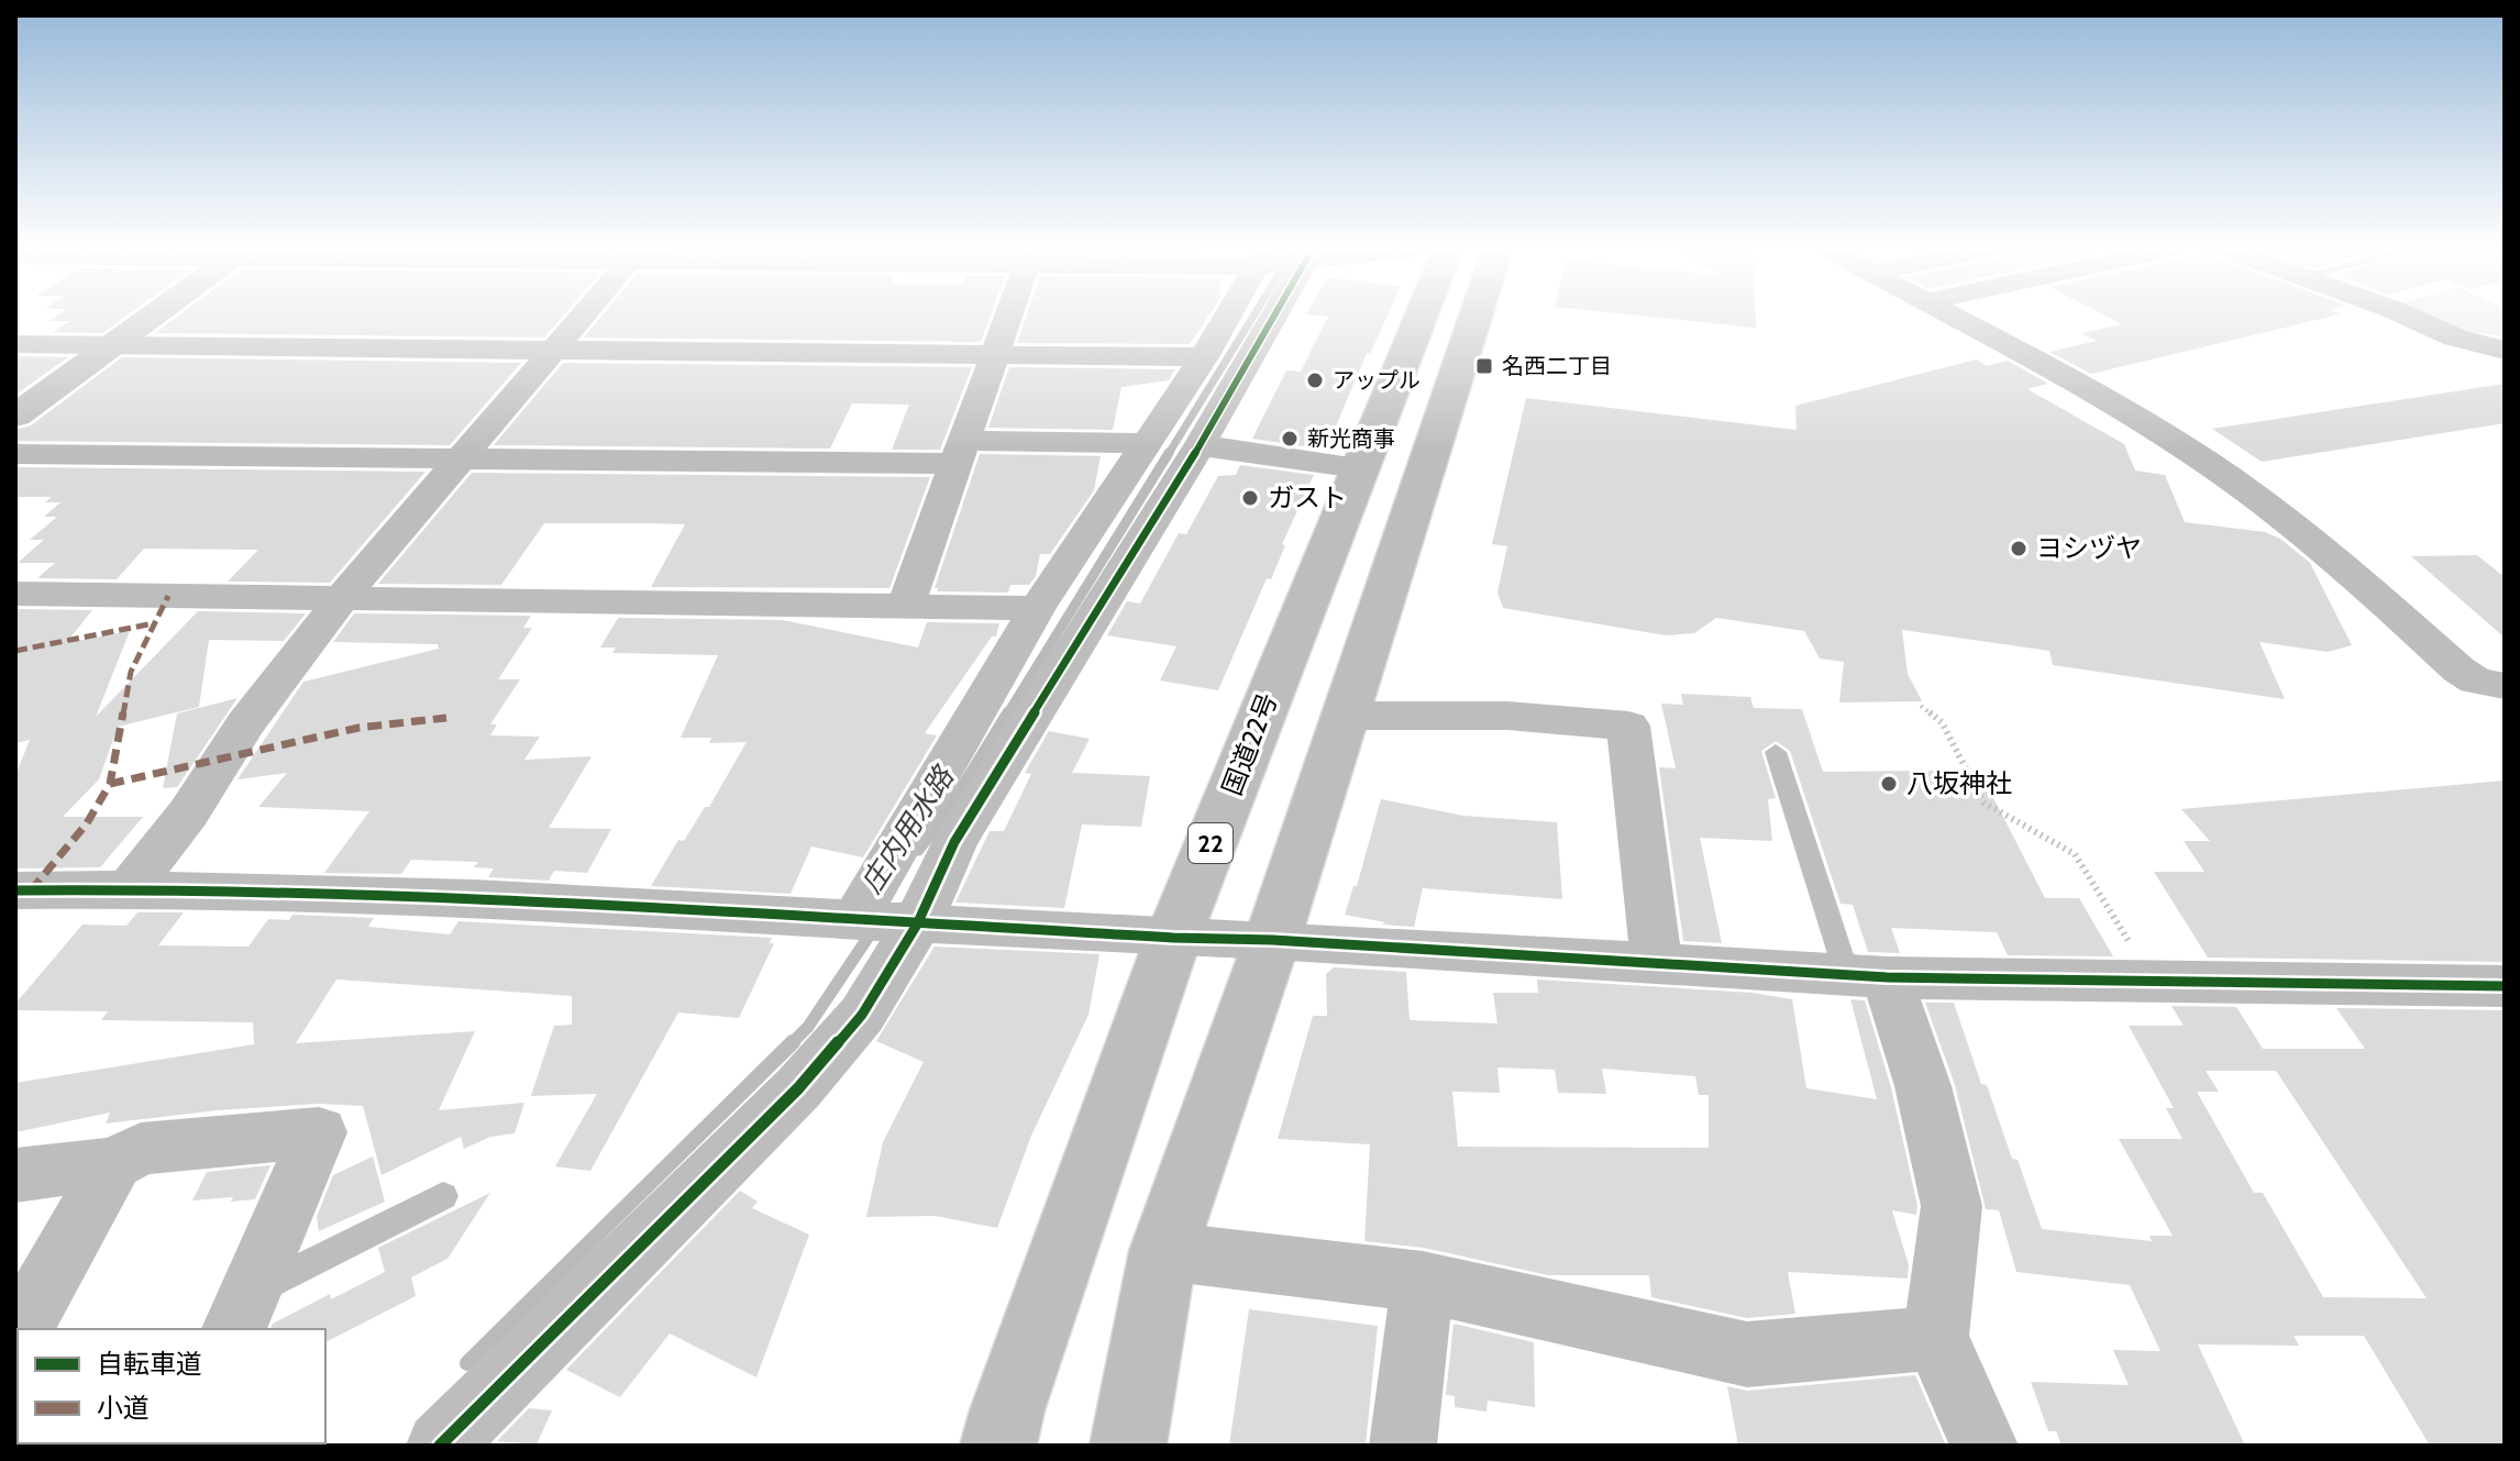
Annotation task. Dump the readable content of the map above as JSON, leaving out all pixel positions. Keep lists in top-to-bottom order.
{
  "streets": {
    "main road": ["国道22号", "22"]
  },
  "water": ["庄内用水路"],
  "places": {
    "transit": ["名西二丁目"],
    "other": [
      "アップル",
      "新光商事",
      "ガスト",
      "ヨシヅヤ",
      "八坂神社"
    ]
  },
  "legend": ["自転車道", "小道"]
}
